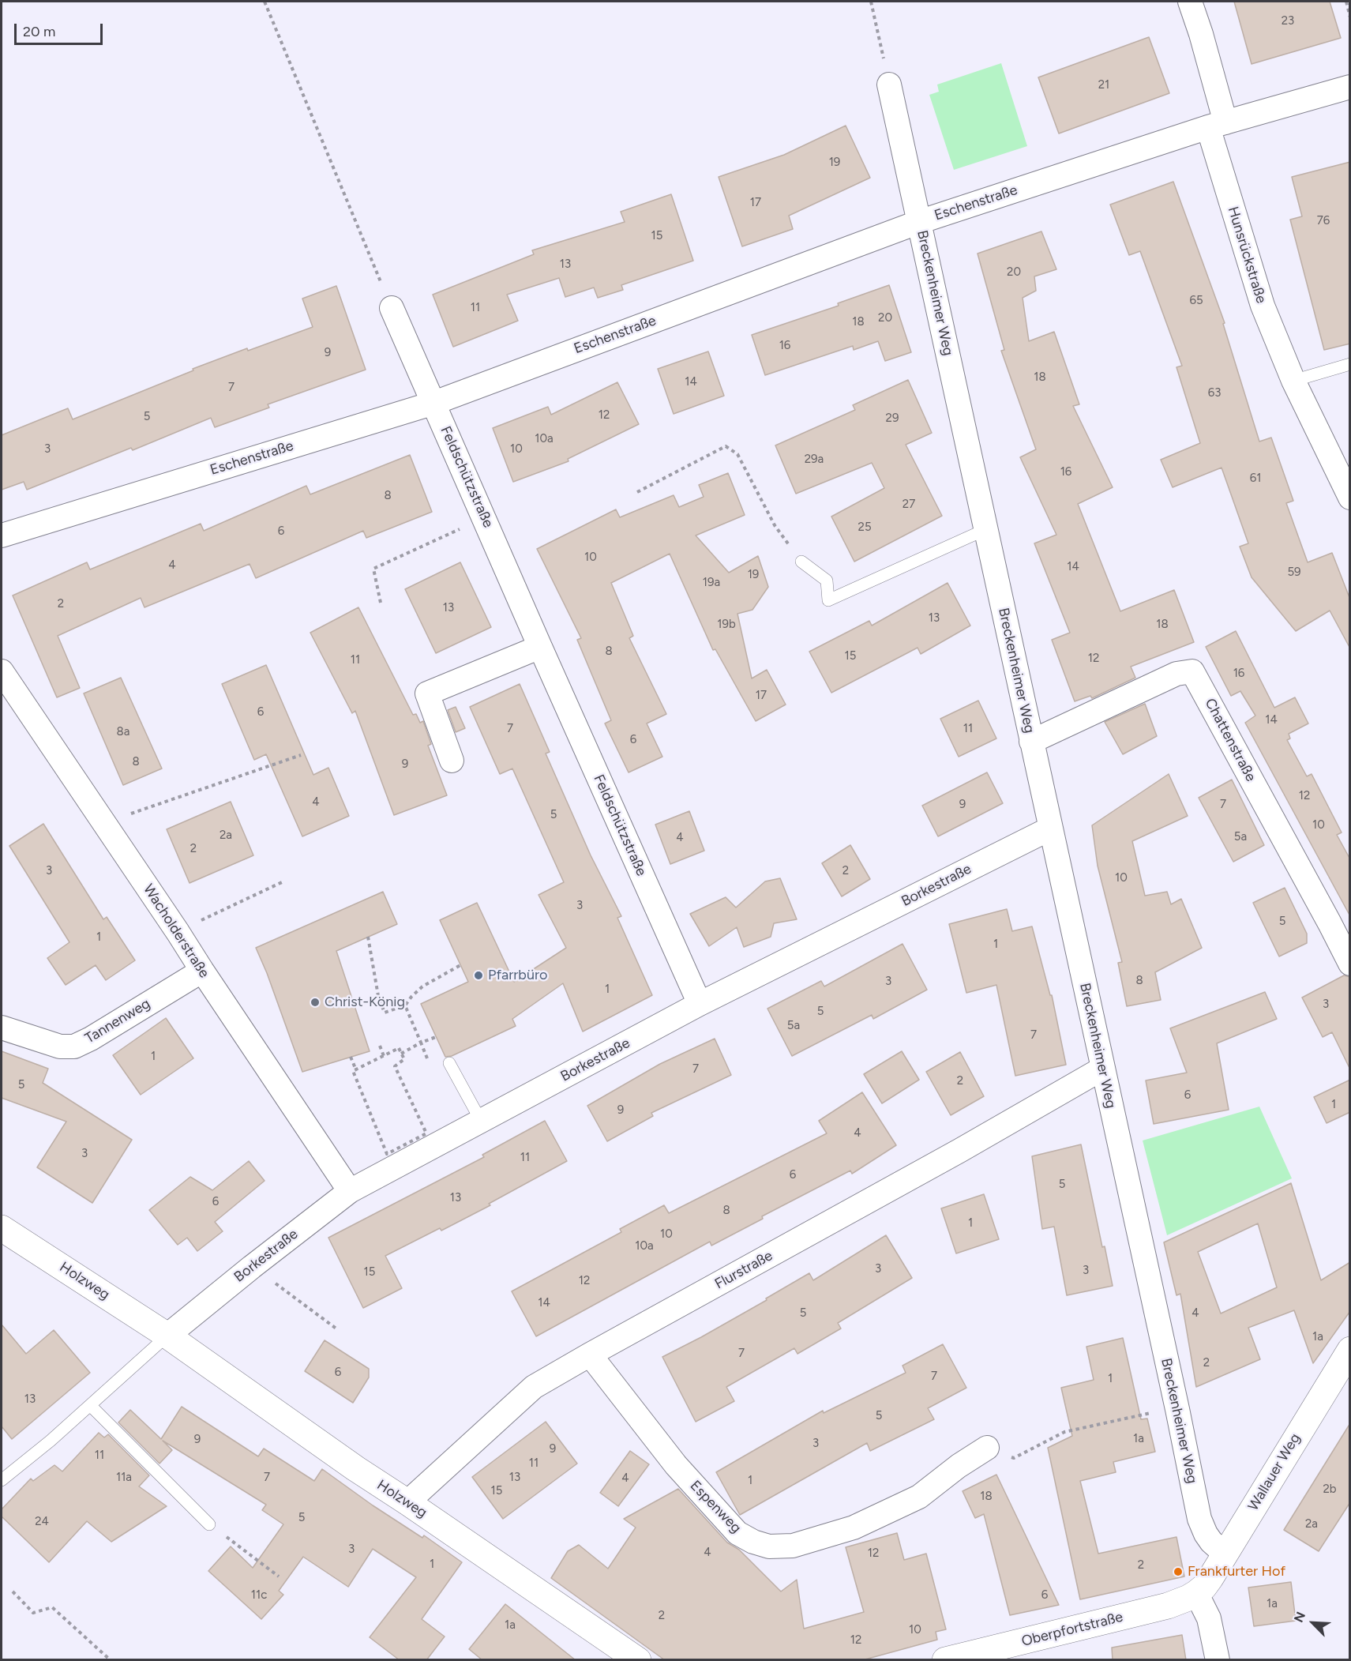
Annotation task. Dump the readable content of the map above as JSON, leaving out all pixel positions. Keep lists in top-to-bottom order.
{
  "streets": {
    "main road": ["Holzweg", "Wallauer Weg", "Oberpfortstraße"],
    "street": [
      "Eschenstraße",
      "Hunsrückstraße",
      "Breckenheimer Weg",
      "Feldschützstraße",
      "Chattenstraße",
      "Borkestraße",
      "Wacholderstraße",
      "Tannenweg",
      "Flurstraße",
      "Espenweg"
    ]
  },
  "crossings": [
    ["Eschenstraße", "Hunsrückstraße"],
    ["Eschenstraße", "Breckenheimer Weg"],
    ["Eschenstraße", "Feldschützstraße"],
    ["Breckenheimer Weg", "Chattenstraße"],
    ["Breckenheimer Weg", "Borkestraße"],
    ["Breckenheimer Weg", "Flurstraße"],
    ["Breckenheimer Weg", "Wallauer Weg"],
    ["Feldschützstraße", "Borkestraße"],
    ["Borkestraße", "Wacholderstraße"],
    ["Borkestraße", "Holzweg"],
    ["Wacholderstraße", "Tannenweg"],
    ["Flurstraße", "Holzweg"],
    ["Flurstraße", "Espenweg"],
    ["Wallauer Weg", "Oberpfortstraße"]
  ],
  "places": ["Pfarrbüro", "Christ-König", "Frankfurter Hof"],
  "house_numbers": [
    "23",
    "21",
    "19",
    "17",
    "76",
    "15",
    "13",
    "20",
    "65",
    "11",
    "20",
    "18",
    "16",
    "9",
    "18",
    "14",
    "7",
    "63",
    "12",
    "5",
    "29",
    "10a",
    "3",
    "10",
    "29a",
    "16",
    "61",
    "8",
    "27",
    "25",
    "6",
    "10",
    "4",
    "14",
    "59",
    "19",
    "19a",
    "2",
    "13",
    "13",
    "19b",
    "18",
    "8",
    "15",
    "12",
    "11",
    "16",
    "17",
    "6",
    "14",
    "7",
    "11",
    "8a",
    "6",
    "8",
    "9",
    "12",
    "4",
    "9",
    "7",
    "5",
    "10",
    "2a",
    "5a",
    "4",
    "2",
    "3",
    "2",
    "10",
    "3",
    "5",
    "1",
    "1",
    "8",
    "3",
    "1",
    "3",
    "5",
    "5a",
    "7",
    "1",
    "7",
    "2",
    "5",
    "6",
    "1",
    "9",
    "4",
    "3",
    "11",
    "6",
    "5",
    "13",
    "6",
    "8",
    "1",
    "10",
    "10a",
    "3",
    "3",
    "15",
    "12",
    "14",
    "5",
    "4",
    "1a",
    "7",
    "2",
    "6",
    "7",
    "1",
    "13",
    "5",
    "1a",
    "9",
    "3",
    "9",
    "11",
    "11",
    "11a",
    "7",
    "13",
    "4",
    "1",
    "2b",
    "15",
    "18",
    "5",
    "24",
    "2a",
    "3",
    "4",
    "12",
    "1",
    "2",
    "11c",
    "6",
    "1a",
    "2",
    "1a",
    "10",
    "12"
  ],
  "scale_bar": "20 m",
  "north": "top left"
}
